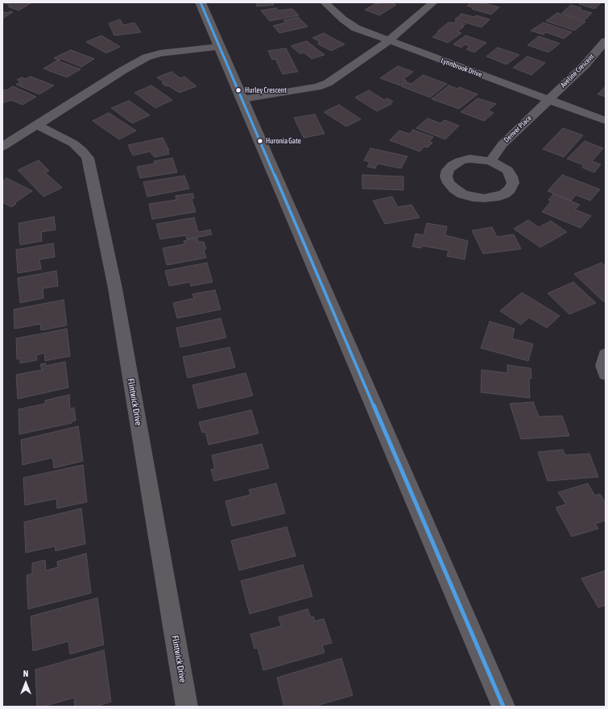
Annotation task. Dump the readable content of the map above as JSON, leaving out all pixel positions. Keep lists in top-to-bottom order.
{
  "streets": {
    "street": [
      "Lynnbrook Drive",
      "Aveline Crescent",
      "Denver Place",
      "Flintwick Drive"
    ]
  },
  "crossings": [
    ["Lynnbrook Drive", "Aveline Crescent"],
    ["Lynnbrook Drive", "Denver Place"],
    ["Aveline Crescent", "Denver Place"]
  ],
  "places": ["Hurley Crescent", "Huronia Gate"],
  "north": "top"
}
